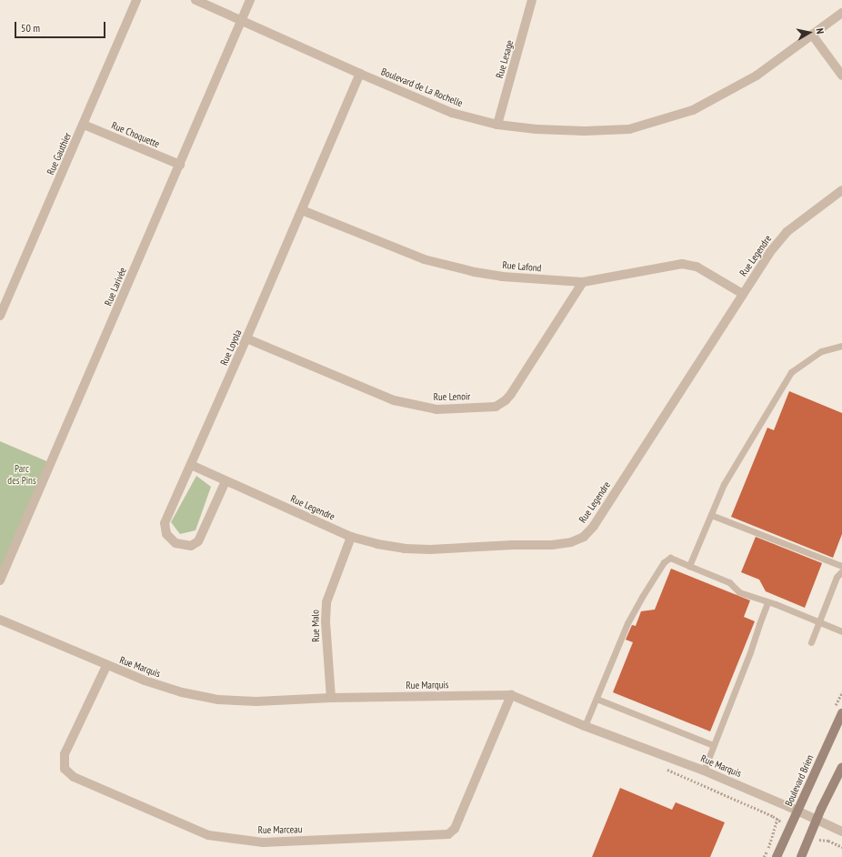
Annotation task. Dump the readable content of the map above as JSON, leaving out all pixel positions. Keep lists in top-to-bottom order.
{
  "streets": {
    "main road": ["Boulevard Brien"],
    "street": [
      "Rue Lesage",
      "Boulevard de La Rochelle",
      "Rue Choquette",
      "Rue Gauthier",
      "Rue Legendre",
      "Rue Lafond",
      "Rue Larivée",
      "Rue Loyola",
      "Rue Lenoir",
      "Rue Malo",
      "Rue Marquis",
      "Rue Marceau"
    ]
  },
  "crossings": [
    ["Rue Lesage", "Boulevard de La Rochelle"],
    ["Boulevard de La Rochelle", "Rue Larivée"],
    ["Boulevard de La Rochelle", "Rue Loyola"],
    ["Rue Choquette", "Rue Gauthier"],
    ["Rue Choquette", "Rue Larivée"],
    ["Rue Legendre", "Rue Lafond"],
    ["Rue Legendre", "Rue Loyola"],
    ["Rue Legendre", "Rue Malo"],
    ["Rue Lafond", "Rue Loyola"],
    ["Rue Lafond", "Rue Lenoir"],
    ["Rue Loyola", "Rue Lenoir"],
    ["Rue Malo", "Rue Marquis"],
    ["Rue Marquis", "Boulevard Brien"],
    ["Rue Marquis", "Rue Marceau"]
  ],
  "parks": ["Parc des Pins"],
  "scale_bar": "50 m",
  "north": "right"
}
